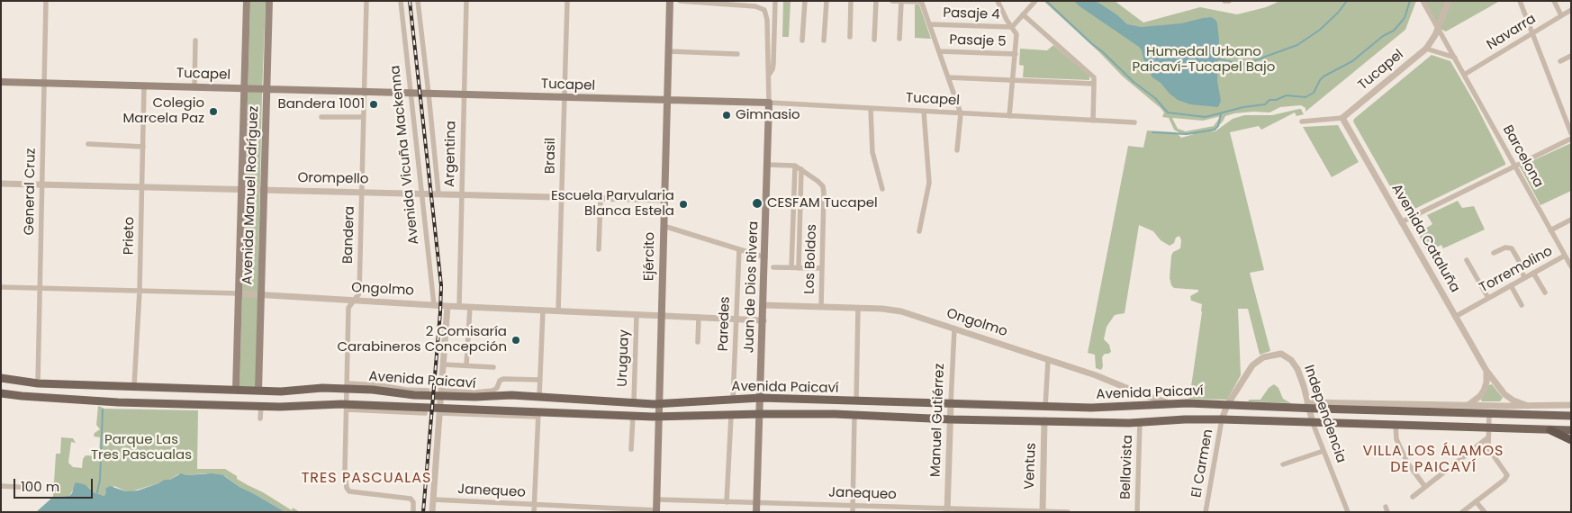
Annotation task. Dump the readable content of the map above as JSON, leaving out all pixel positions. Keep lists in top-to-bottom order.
{
  "streets": {
    "main road": [
      "Tucapel",
      "Avenida Manuel Rodríguez",
      "Ejército",
      "Juan de Dios Rivera",
      "Avenida Paicaví"
    ],
    "street": [
      "Pasaje 4",
      "Navarra",
      "Pasaje 5",
      "Argentina",
      "Avenida Vicuña Mackenna",
      "Brasil",
      "Barcelona",
      "Orompello",
      "General Cruz",
      "Bandera",
      "Prieto",
      "Avenida Cataluña",
      "Los Boldos",
      "Torremolino",
      "Ongolmo",
      "Paredes",
      "Uruguay",
      "Independencia",
      "Manuel Gutiérrez",
      "El Carmen",
      "Ventus",
      "Bellavista",
      "Janequeo"
    ]
  },
  "crossings": [
    ["Navarra", "Barcelona"],
    ["Tucapel", "Argentina"],
    ["Tucapel", "Avenida Vicuña Mackenna"],
    ["Tucapel", "Brasil"],
    ["Tucapel", "Barcelona"],
    ["Tucapel", "General Cruz"],
    ["Tucapel", "Avenida Manuel Rodríguez"],
    ["Tucapel", "Bandera"],
    ["Tucapel", "Prieto"],
    ["Tucapel", "Avenida Cataluña"],
    ["Tucapel", "Ejército"],
    ["Tucapel", "Juan de Dios Rivera"],
    ["Argentina", "Orompello"],
    ["Argentina", "Ongolmo"],
    ["Avenida Vicuña Mackenna", "Orompello"],
    ["Avenida Vicuña Mackenna", "Ongolmo"],
    ["Brasil", "Orompello"],
    ["Brasil", "Ongolmo"],
    ["Barcelona", "Torremolino"],
    ["Orompello", "General Cruz"],
    ["Orompello", "Avenida Manuel Rodríguez"],
    ["Orompello", "Bandera"],
    ["Orompello", "Prieto"],
    ["Orompello", "Ejército"],
    ["General Cruz", "Ongolmo"],
    ["General Cruz", "Avenida Paicaví"],
    ["Avenida Manuel Rodríguez", "Ongolmo"],
    ["Avenida Manuel Rodríguez", "Avenida Paicaví"],
    ["Bandera", "Ongolmo"],
    ["Bandera", "Avenida Paicaví"],
    ["Prieto", "Ongolmo"],
    ["Prieto", "Avenida Paicaví"],
    ["Avenida Cataluña", "Torremolino"],
    ["Avenida Cataluña", "Avenida Paicaví"],
    ["Ejército", "Ongolmo"],
    ["Ejército", "Avenida Paicaví"],
    ["Ejército", "Janequeo"],
    ["Los Boldos", "Ongolmo"],
    ["Juan de Dios Rivera", "Ongolmo"],
    ["Juan de Dios Rivera", "Avenida Paicaví"],
    ["Juan de Dios Rivera", "Janequeo"],
    ["Ongolmo", "Paredes"],
    ["Ongolmo", "Uruguay"],
    ["Ongolmo", "Avenida Paicaví"],
    ["Ongolmo", "Manuel Gutiérrez"],
    ["Paredes", "Avenida Paicaví"],
    ["Uruguay", "Avenida Paicaví"],
    ["Avenida Paicaví", "Independencia"],
    ["Avenida Paicaví", "Manuel Gutiérrez"],
    ["Avenida Paicaví", "El Carmen"],
    ["Avenida Paicaví", "Ventus"],
    ["Avenida Paicaví", "Bellavista"],
    ["Manuel Gutiérrez", "Janequeo"],
    ["Ventus", "Janequeo"]
  ],
  "districts": ["VILLA LOS ÁLAMOS DE PAICAVÍ", "TRES PASCUALAS"],
  "parks": ["Humedal Urbano Paicaví-Tucapel Bajo", "Parque Las Tres Pascualas"],
  "places": [
    "Bandera 1001",
    "Colegio Marcela Paz",
    "Gimnasio",
    "CESFAM Tucapel",
    "Escuela Parvularia Blanca Estela",
    "2 Comisaría Carabineros Concepción"
  ],
  "scale_bar": "100 m"
}
